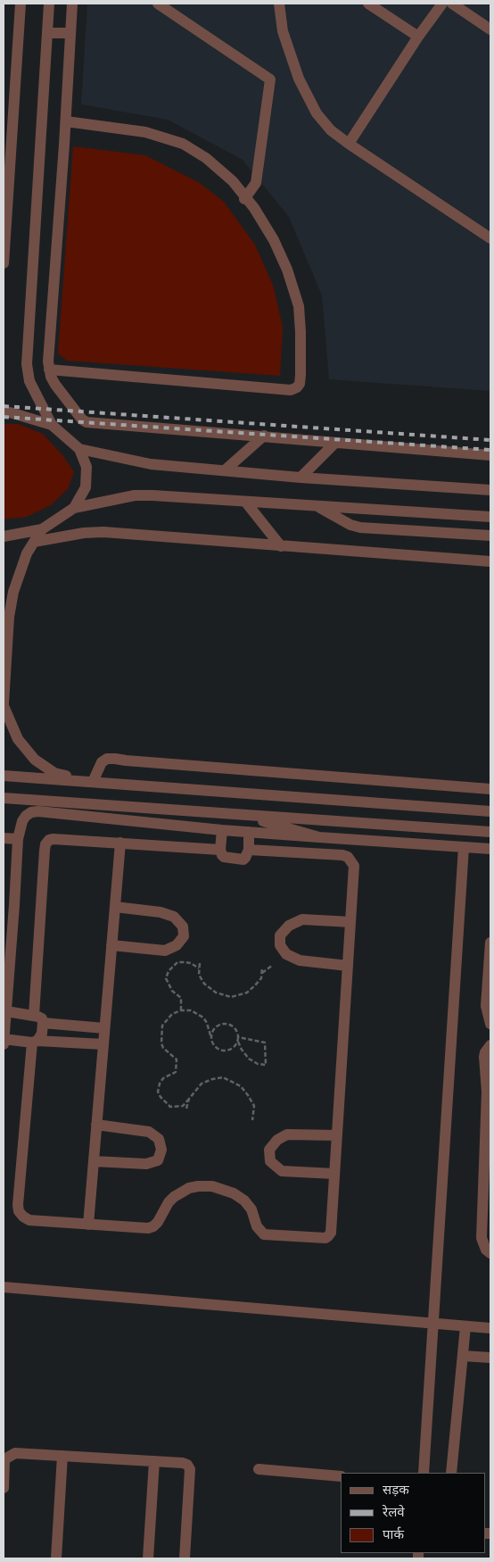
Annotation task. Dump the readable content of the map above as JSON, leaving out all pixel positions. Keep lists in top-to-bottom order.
{
  "legend": ["सड़क", "रेलवे", "पार्क"]
}
